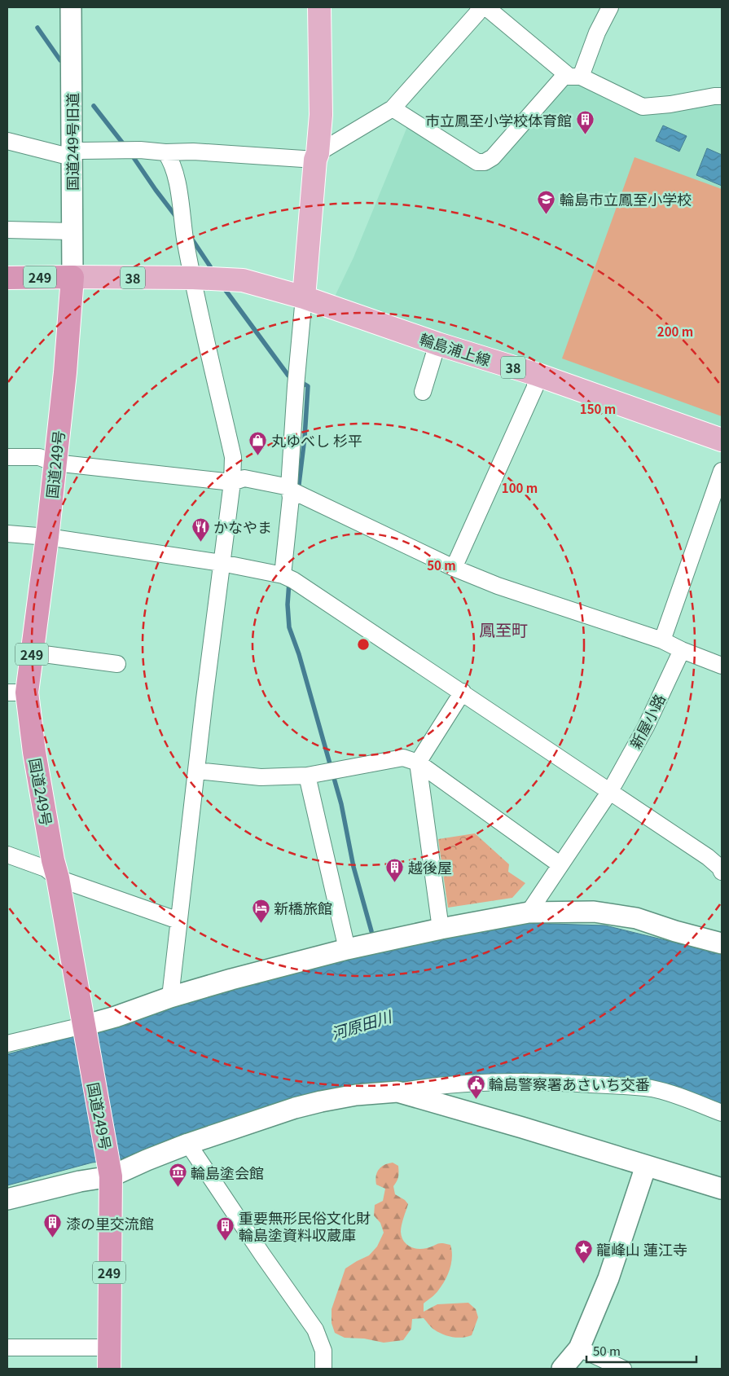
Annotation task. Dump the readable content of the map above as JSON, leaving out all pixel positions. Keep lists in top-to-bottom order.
{
  "streets": {
    "highway": ["249", "国道249号"],
    "main road": ["38", "輪島浦上線"],
    "street": ["国道249号旧道", "新屋小路"]
  },
  "crossings": [
    ["国道249号旧道", "249"],
    ["国道249号旧道", "輪島浦上線"],
    ["国道249号旧道", "国道249号"],
    ["249", "輪島浦上線"],
    ["249", "国道249号"],
    ["輪島浦上線", "国道249号"]
  ],
  "districts": ["鳳至町"],
  "water": ["河原田川"],
  "places": {
    "building": [
      "市立鳳至小学校体育館",
      "越後屋",
      "漆の里交流館",
      "重要無形民俗文化財 輪島塗資料収蔵庫"
    ],
    "school or university": ["輪島市立鳳至小学校"],
    "shop": ["丸ゆべし 杉平"],
    "restaurant": ["かなやま"],
    "hotel": ["新橋旅館"],
    "public building": ["輪島警察署あさいち交番"],
    "museum": ["輪島塗会館"],
    "place": ["龍峰山 蓮江寺"]
  },
  "scale_bar": "50 m",
  "rings": [
    "200 m",
    "150 m",
    "100 m",
    "50 m"
  ]
}
